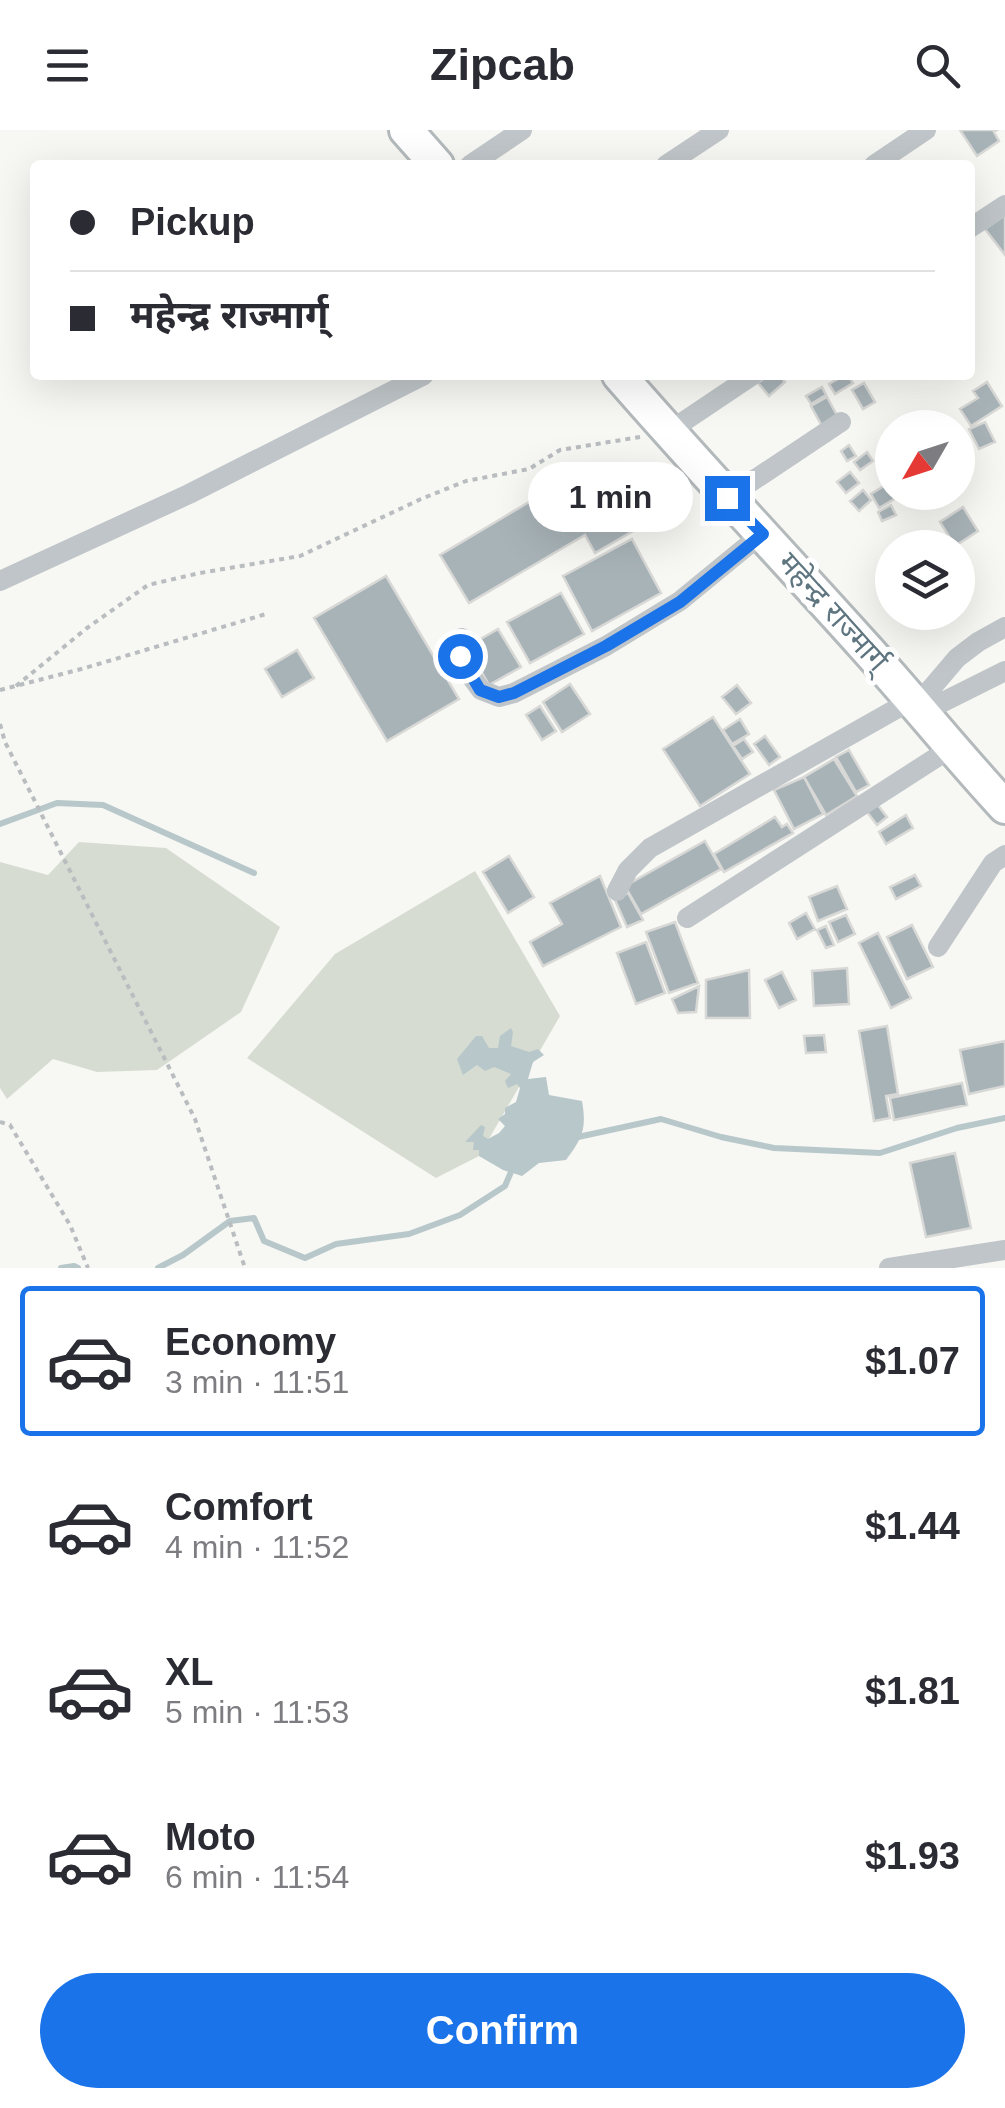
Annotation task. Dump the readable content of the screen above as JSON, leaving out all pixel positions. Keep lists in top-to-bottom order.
{
  "streets": {
    "highway": ["महेन्द्र राज्मार्ग्"]
  },
  "north": "bottom left",
  "page": {
    "header": "Zipcab",
    "banner": ["Pickup", "महेन्द्र राज्मार्ग्"],
    "bubble": "1 min",
    "list": [
      {
        "name": "Economy",
        "note": "3 min · 11:51",
        "value": "$1.07"
      },
      {
        "name": "Comfort",
        "note": "4 min · 11:52",
        "value": "$1.44"
      },
      {
        "name": "XL",
        "note": "5 min · 11:53",
        "value": "$1.81"
      },
      {
        "name": "Moto",
        "note": "6 min · 11:54",
        "value": "$1.93"
      }
    ],
    "buttons": "Confirm"
  }
}
